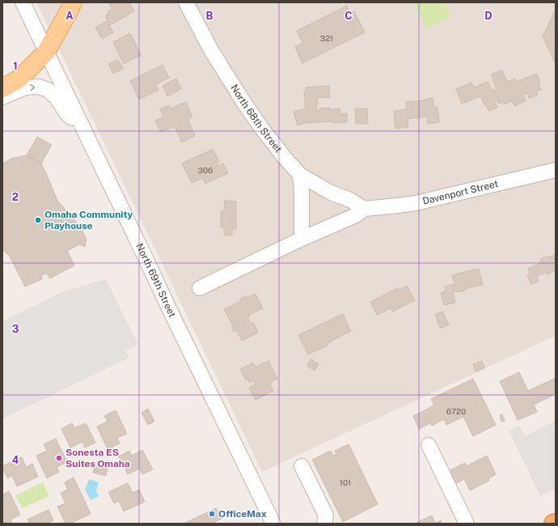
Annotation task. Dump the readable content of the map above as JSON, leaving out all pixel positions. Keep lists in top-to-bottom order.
{
  "streets": {
    "street": ["North 68th Street", "Davenport Street", "North 69th Street"]
  },
  "places": ["Omaha Community Playhouse", "Sonesta ES Suites Omaha", "OfficeMax"],
  "house_numbers": [
    "321",
    "306",
    "6720",
    "101"
  ],
  "grid": {
    "columns": [
      "A",
      "B",
      "C",
      "D"
    ],
    "rows": [
      "1",
      "2",
      "3",
      "4"
    ]
  }
}
